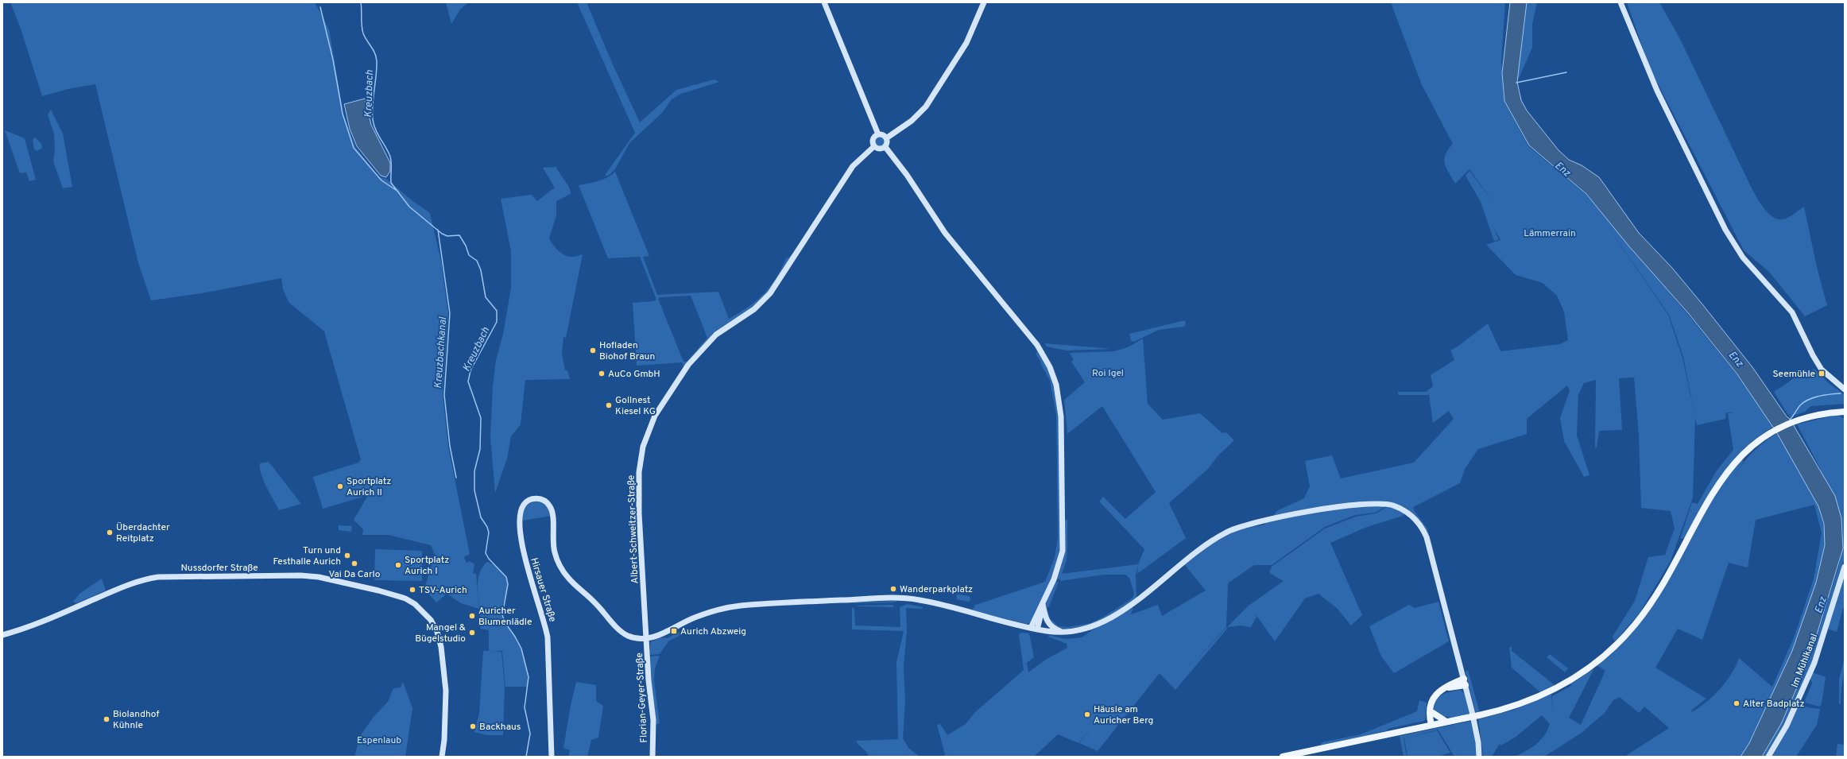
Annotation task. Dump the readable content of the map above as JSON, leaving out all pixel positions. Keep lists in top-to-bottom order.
{
  "streets": {
    "main road": [
      "Albert-Schweitzer-Straße",
      "Nussdorfer Straße",
      "Hirsauer Straße",
      "Im Mühlkanal",
      "Florian-Geyer-Straße"
    ]
  },
  "crossings": [
    ["Albert-Schweitzer-Straße", "Hirsauer Straße"],
    ["Albert-Schweitzer-Straße", "Florian-Geyer-Straße"],
    ["Hirsauer Straße", "Florian-Geyer-Straße"]
  ],
  "water": ["Kreuzbach", "Enz", "Kreuzbachkanal"],
  "parks": ["Lämmerrain", "Roi Igel", "Espenlaub"],
  "places": {
    "other": [
      "Hofladen Biohof Braun",
      "AuCo GmbH",
      "Gollnest Kiesel KG",
      "Sportplatz Aurich II",
      "Überdachter Reitplatz",
      "Turn und Festhalle Aurich",
      "Vai Da Carlo",
      "Sportplatz Aurich I",
      "Wanderparkplatz",
      "TSV-Aurich",
      "Auricher Blumenlädle",
      "Mangel & Bügelstudio",
      "Alter Badplatz",
      "Häusle am Auricher Berg",
      "Biolandhof Kühnle",
      "Backhaus"
    ],
    "transit": ["Seemühle", "Aurich Abzweig"]
  }
}
